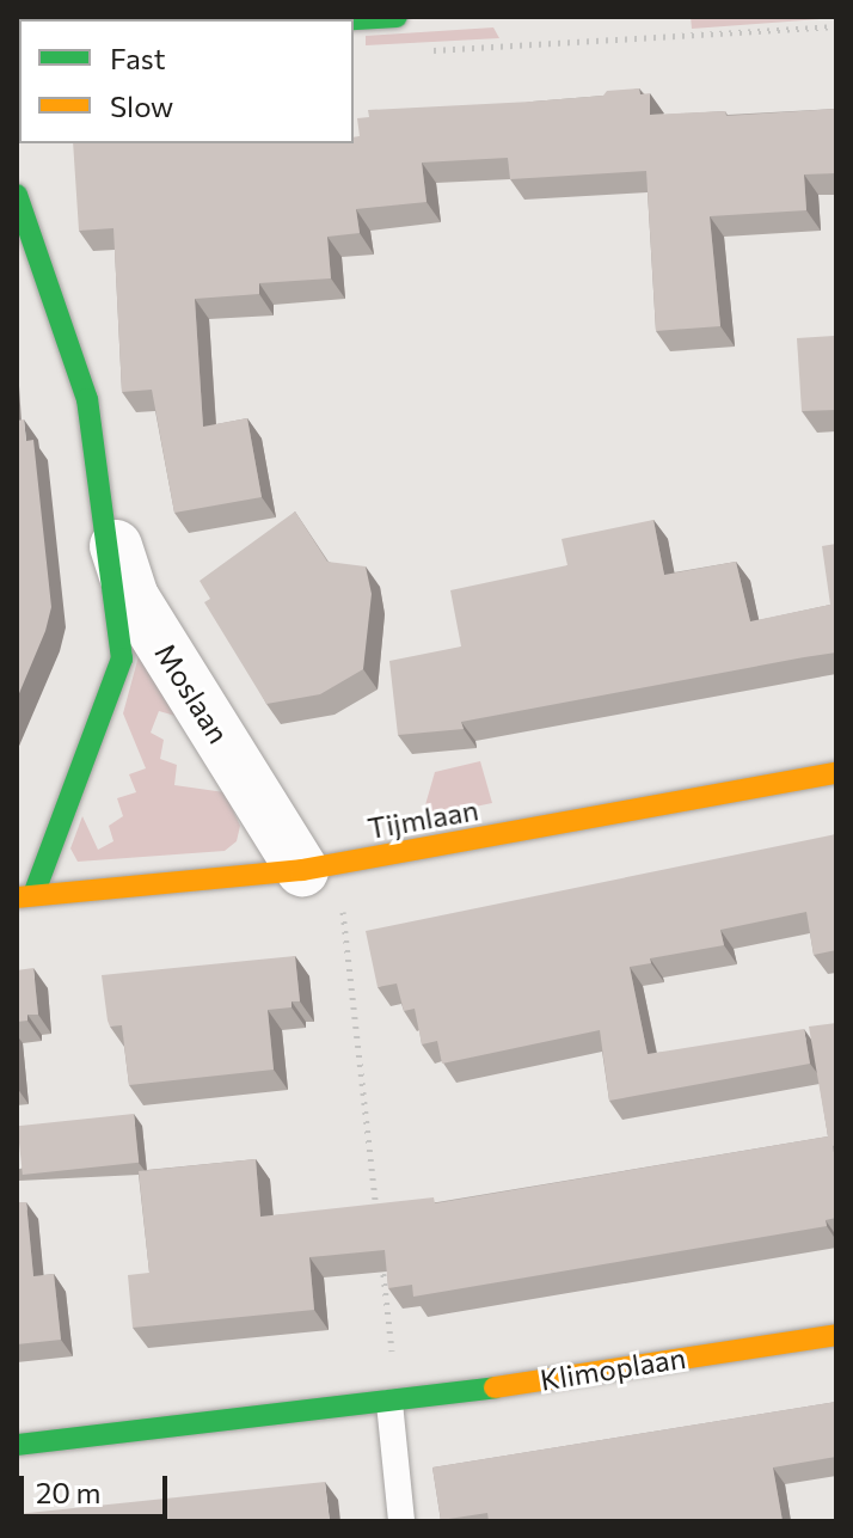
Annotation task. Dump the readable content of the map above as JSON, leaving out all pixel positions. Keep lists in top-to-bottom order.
{
  "streets": {
    "street": ["Moslaan", "Tijmlaan", "Klimoplaan"]
  },
  "crossings": [
    ["Moslaan", "Tijmlaan"]
  ],
  "legend": ["Fast", "Slow"],
  "scale_bar": "20 m"
}
